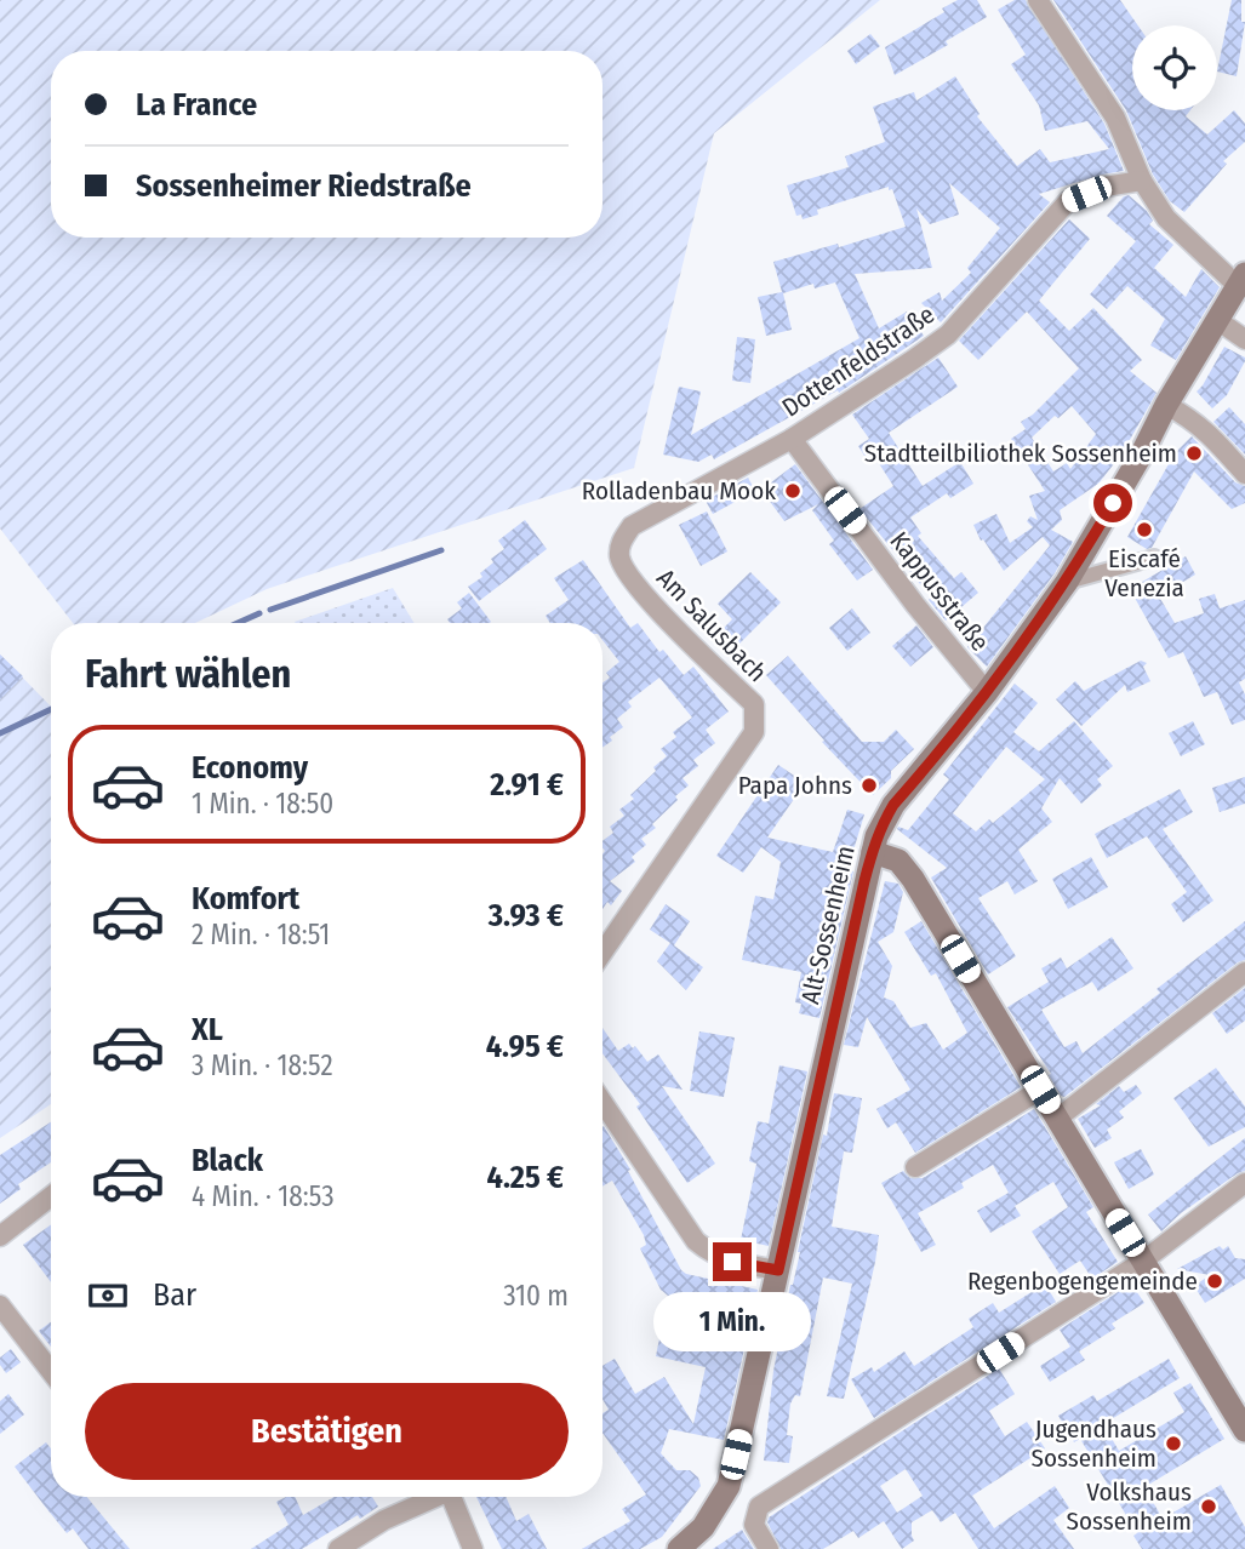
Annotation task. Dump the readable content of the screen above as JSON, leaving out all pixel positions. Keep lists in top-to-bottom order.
{
  "streets": {
    "main road": ["Alt-Sossenheim"],
    "street": ["Dottenfeldstraße", "Kappusstraße", "Am Salusbach"]
  },
  "crossings": [
    ["Dottenfeldstraße", "Kappusstraße"],
    ["Dottenfeldstraße", "Am Salusbach"],
    ["Kappusstraße", "Alt-Sossenheim"]
  ],
  "places": [
    "Stadtteilbiliothek Sossenheim",
    "Rolladenbau Mook",
    "Eiscafé Venezia",
    "Papa Johns",
    "Regenbogengemeinde",
    "Jugendhaus Sossenheim",
    "Volkshaus Sossenheim"
  ],
  "page": {
    "banner": ["La France", "Sossenheimer Riedstraße"],
    "heading": "Fahrt wählen",
    "list": [
      {
        "name": "Economy",
        "note": "1 Min. · 18:50",
        "value": "2.91 €"
      },
      {
        "name": "Komfort",
        "note": "2 Min. · 18:51",
        "value": "3.93 €"
      },
      {
        "name": "XL",
        "note": "3 Min. · 18:52",
        "value": "4.95 €"
      },
      {
        "name": "Black",
        "note": "4 Min. · 18:53",
        "value": "4.25 €"
      }
    ],
    "pay": ["Bar", "310 m"],
    "bubble": "1 Min.",
    "buttons": "Bestätigen"
  }
}
